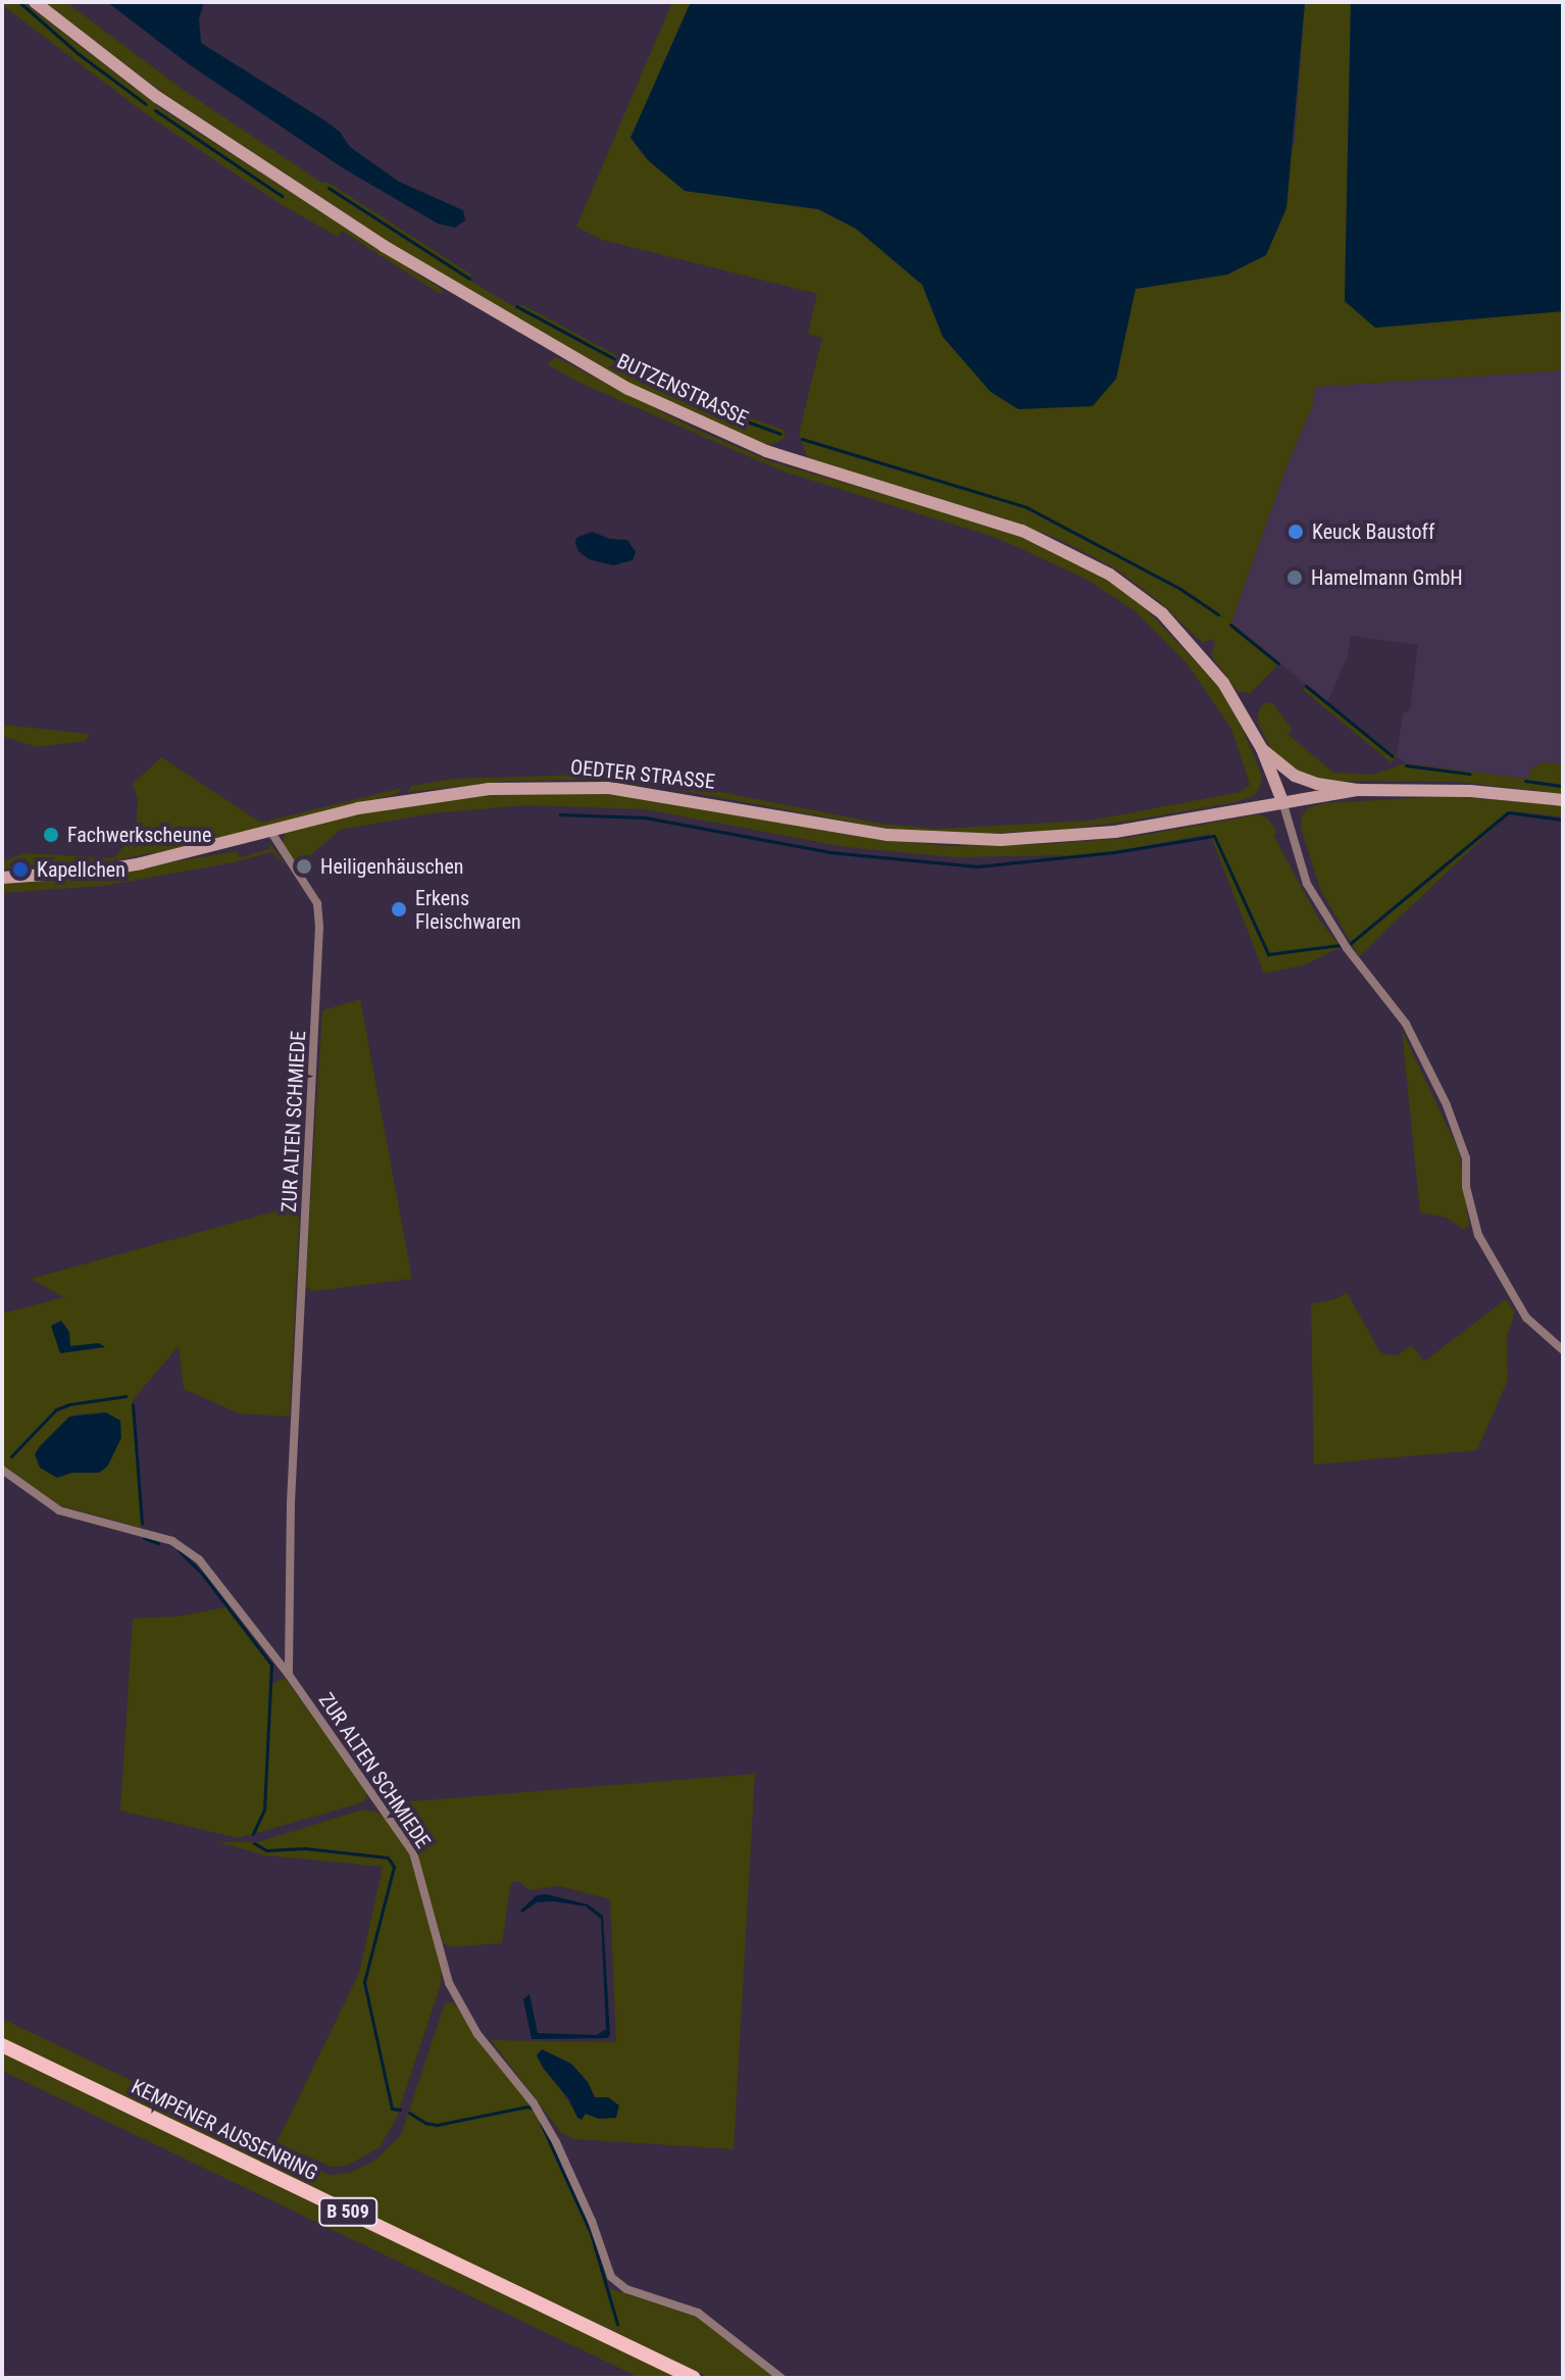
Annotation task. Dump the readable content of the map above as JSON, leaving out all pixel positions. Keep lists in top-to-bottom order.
{
  "streets": {
    "main road": [
      "BUTZENSTRASSE",
      "OEDTER STRASSE",
      "KEMPENER AUSSENRING",
      "B 509"
    ],
    "street": ["ZUR ALTEN SCHMIEDE"]
  },
  "crossings": [
    ["BUTZENSTRASSE", "OEDTER STRASSE"],
    ["OEDTER STRASSE", "ZUR ALTEN SCHMIEDE"]
  ],
  "places": [
    "Keuck Baustoff",
    "Hamelmann GmbH",
    "Fachwerkscheune",
    "Heiligenhäuschen",
    "Kapellchen",
    "Erkens Fleischwaren"
  ]
}
